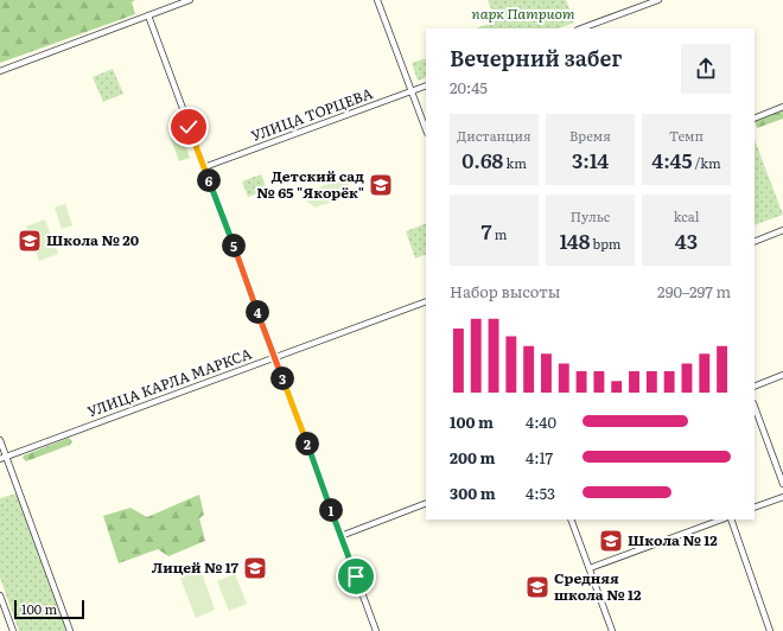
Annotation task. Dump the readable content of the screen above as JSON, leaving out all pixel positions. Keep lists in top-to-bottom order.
{
  "streets": {
    "street": ["УЛИЦА ТОРЦЕВА", "УЛИЦА КАРЛА МАРКСА"]
  },
  "parks": ["парк Патриот"],
  "places": {
    "school or university": [
      "Детский сад № 65 \"Якорёк\"",
      "Школа № 20",
      "Школа № 12",
      "Лицей № 17",
      "Средняя школа № 12"
    ]
  },
  "scale_bar": "100 m",
  "page": {
    "heading": ["Вечерний забег", "20:45"],
    "stats": [
      ["Дистанция", "0.68 km"],
      ["Время", "3:14"],
      ["Темп", "4:45 /km"],
      ["7 m"],
      ["Пульс", "148 bpm"],
      ["kcal", "43"]
    ],
    "pins": [
      "6",
      "5",
      "4",
      "3",
      "2",
      "1"
    ],
    "chart": ["Набор высоты", "290–297 m"],
    "list": [
      {
        "name": "100 m",
        "note": "4:40"
      },
      {
        "name": "200 m",
        "note": "4:17"
      },
      {
        "name": "300 m",
        "note": "4:53"
      }
    ],
    "scale": "100 m"
  }
}
